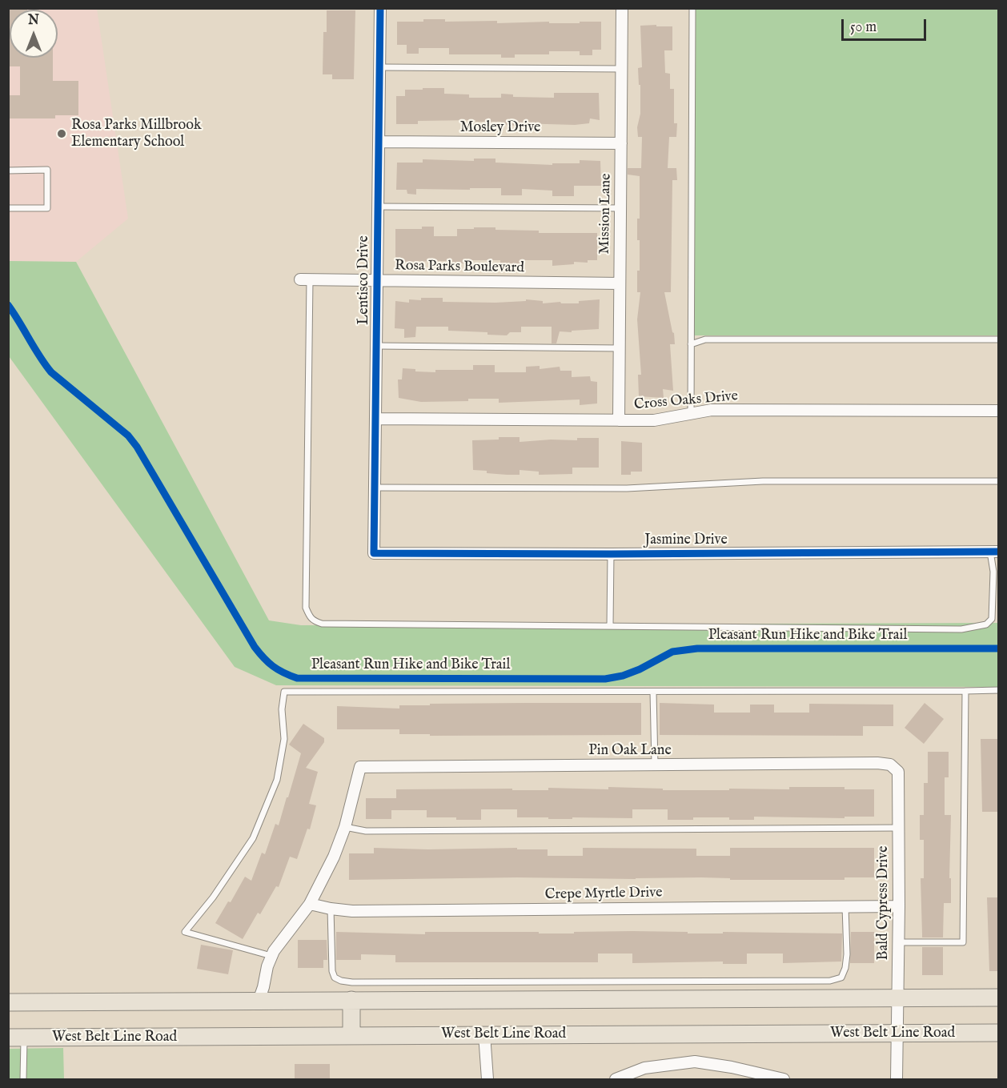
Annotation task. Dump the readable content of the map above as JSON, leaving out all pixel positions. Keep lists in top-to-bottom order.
{
  "streets": {
    "main road": ["West Belt Line Road"],
    "street": [
      "Mosley Drive",
      "Mission Lane",
      "Rosa Parks Boulevard",
      "Lentisco Drive",
      "Cross Oaks Drive",
      "Jasmine Drive",
      "Pin Oak Lane",
      "Crepe Myrtle Drive",
      "Bald Cypress Drive"
    ],
    "cycle path": ["Pleasant Run Hike and Bike Trail"]
  },
  "crossings": [
    ["Mosley Drive", "Mission Lane"],
    ["Mosley Drive", "Lentisco Drive"],
    ["Mission Lane", "Rosa Parks Boulevard"],
    ["Mission Lane", "Cross Oaks Drive"],
    ["Rosa Parks Boulevard", "Lentisco Drive"],
    ["Lentisco Drive", "Cross Oaks Drive"],
    ["Lentisco Drive", "Jasmine Drive"],
    ["Pin Oak Lane", "Bald Cypress Drive"],
    ["Crepe Myrtle Drive", "Bald Cypress Drive"],
    ["Bald Cypress Drive", "West Belt Line Road"]
  ],
  "places": ["Rosa Parks Millbrook Elementary School"],
  "scale_bar": "50 m",
  "north": "top"
}
